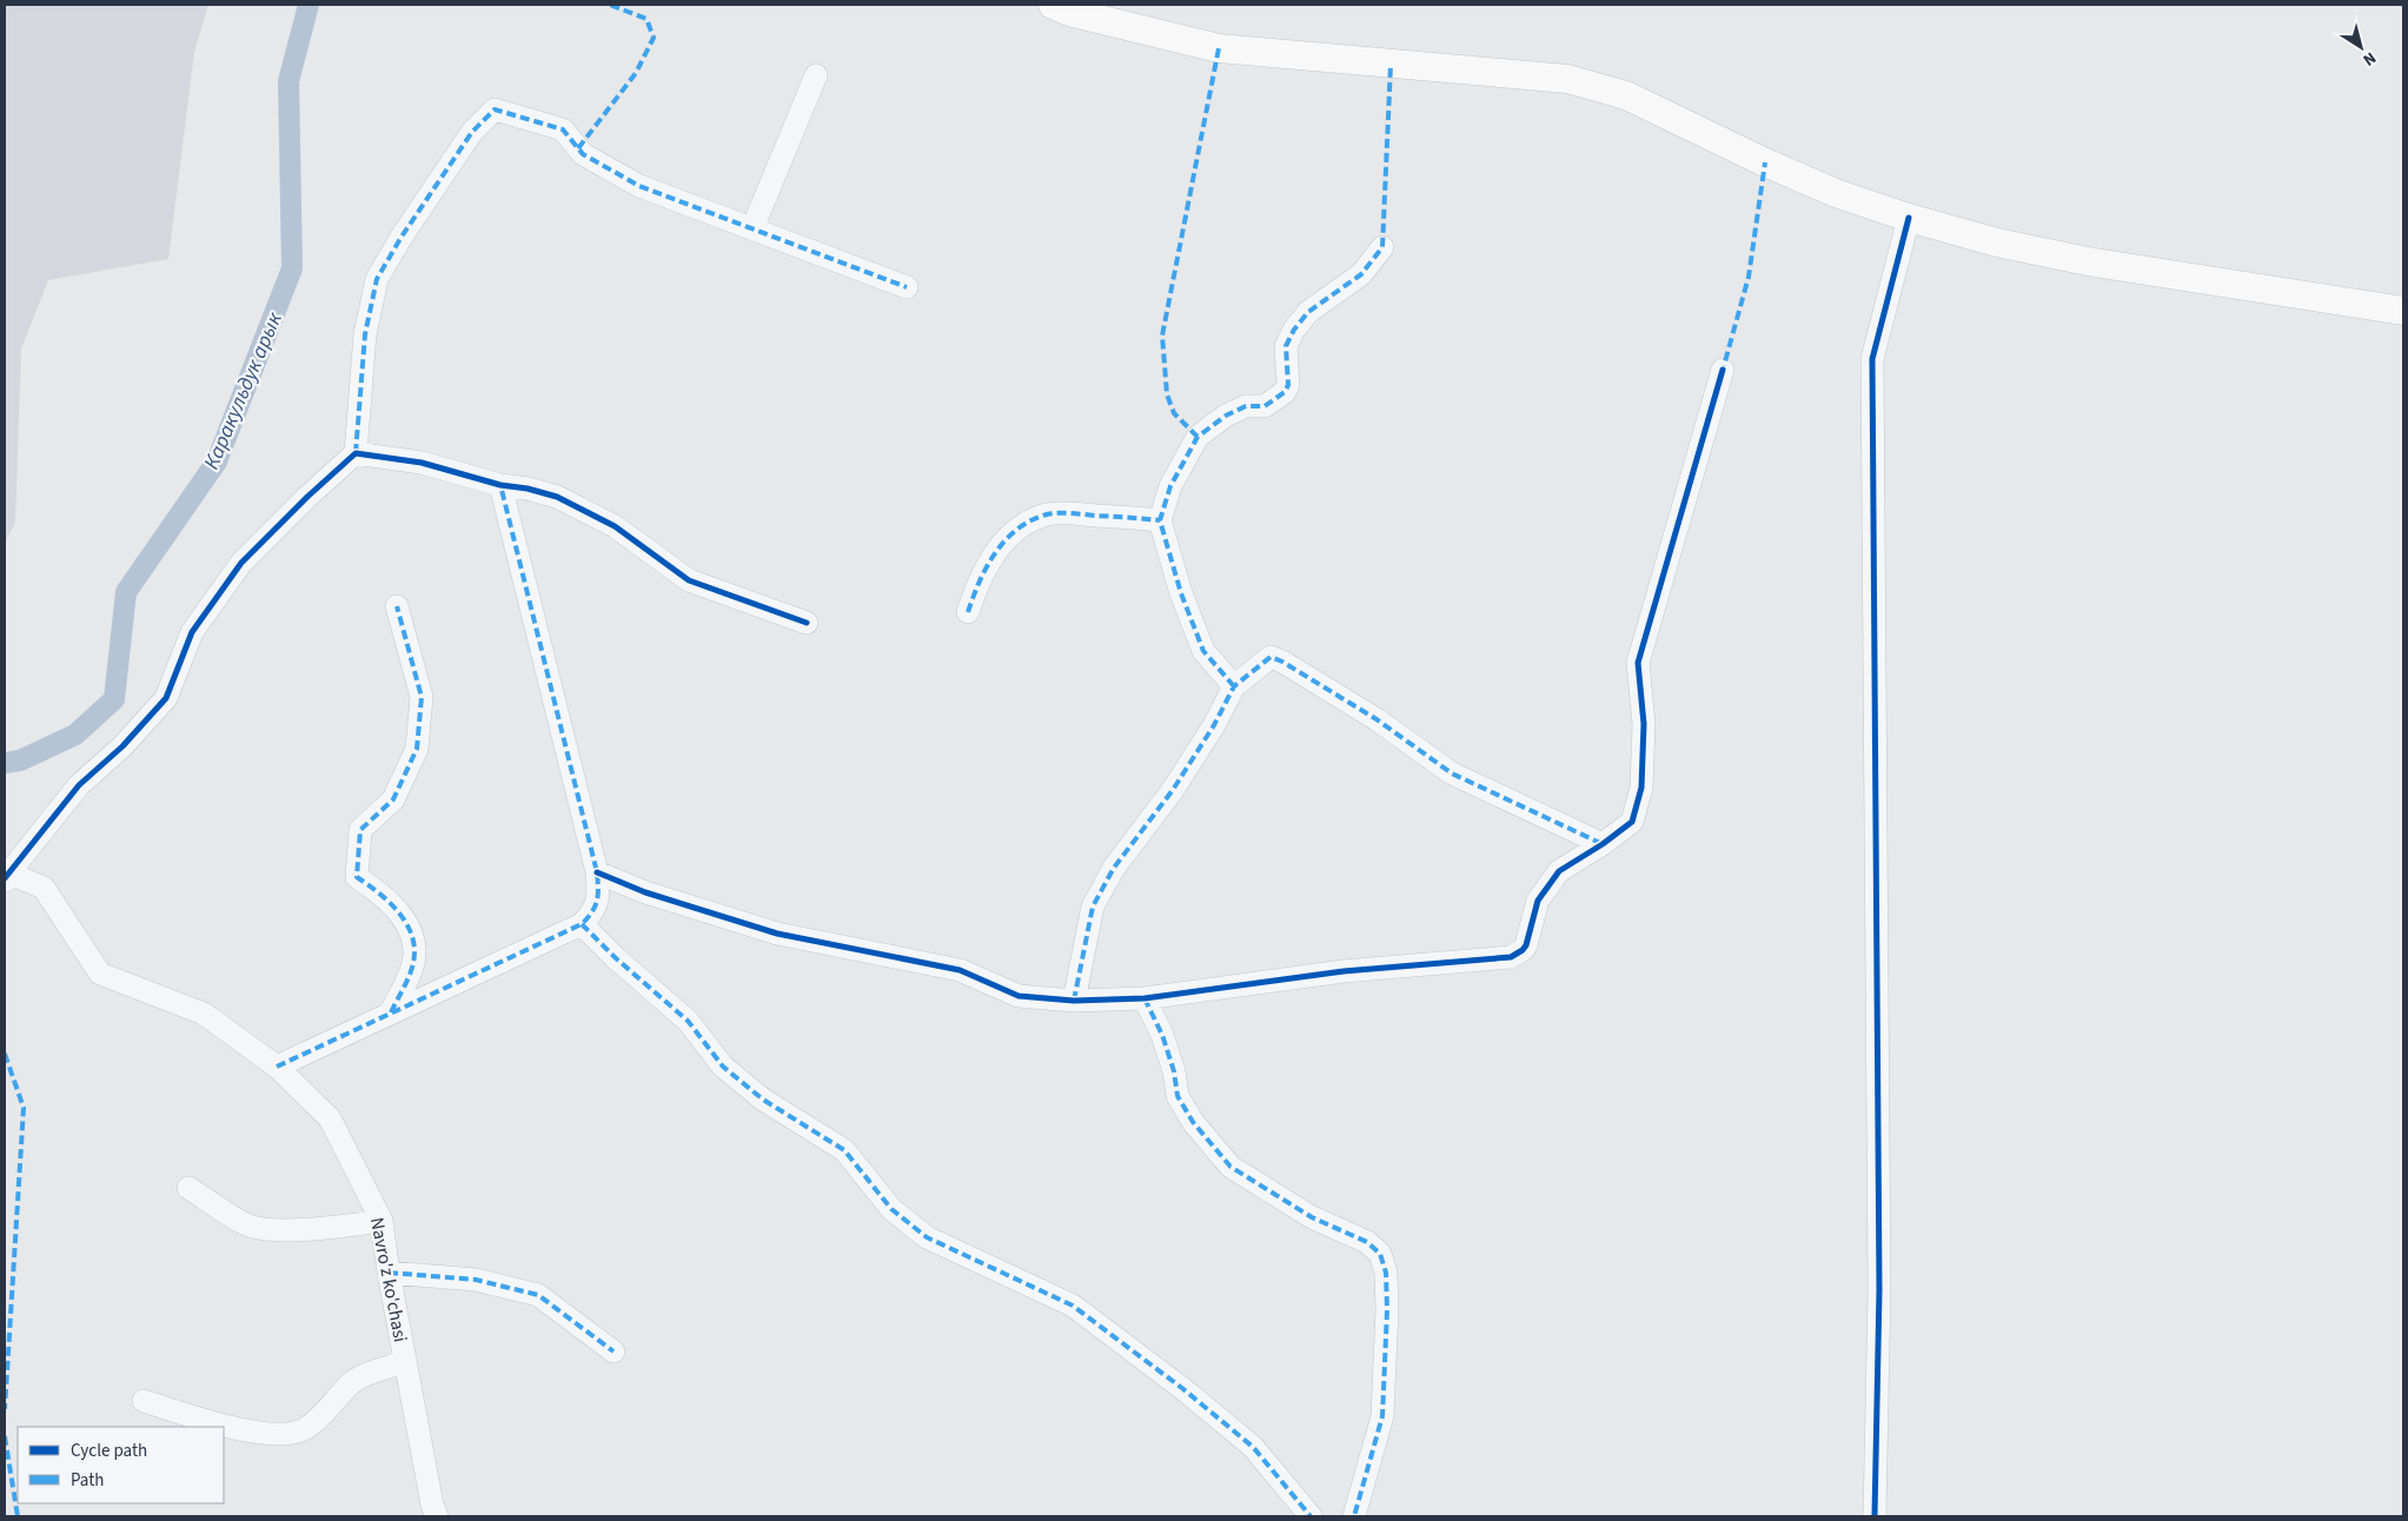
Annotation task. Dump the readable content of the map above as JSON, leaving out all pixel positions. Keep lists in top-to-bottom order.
{
  "streets": {
    "street": ["Navro'z ko'chasi"]
  },
  "water": ["Каракульдук арык"],
  "legend": ["Cycle path", "Path"],
  "north": "bottom right"
}
